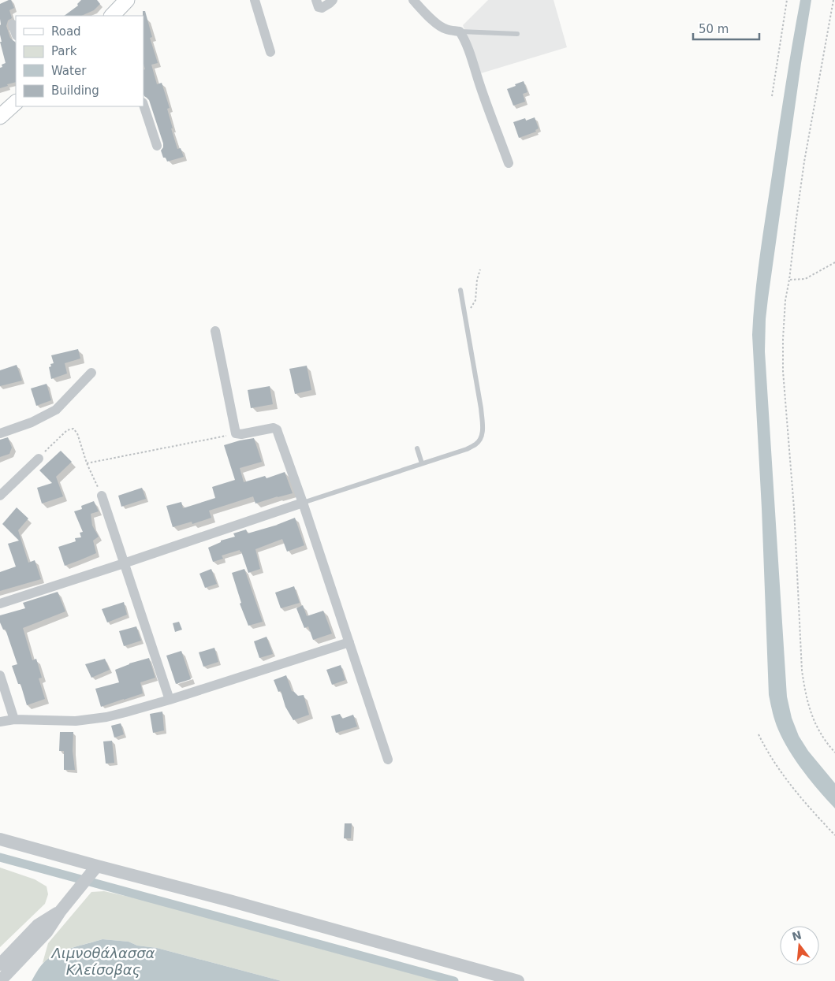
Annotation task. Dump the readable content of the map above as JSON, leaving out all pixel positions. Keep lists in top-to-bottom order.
{
  "water": ["Λιμνοθάλασσα Κλείσοβας"],
  "legend": [
    "Road",
    "Park",
    "Water",
    "Building"
  ],
  "scale_bar": "50 m",
  "north": "top"
}
